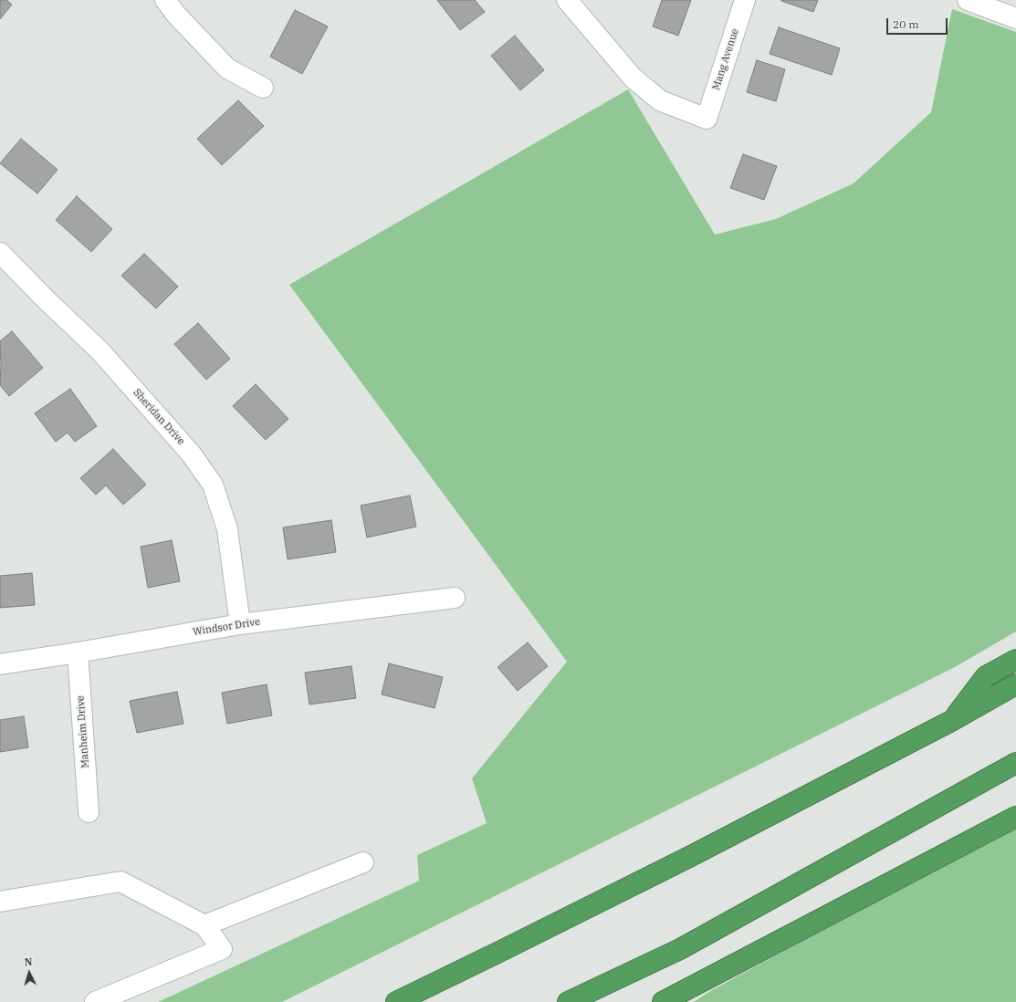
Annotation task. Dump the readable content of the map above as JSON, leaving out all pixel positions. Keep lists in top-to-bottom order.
{
  "streets": {
    "street": [
      "Mang Avenue",
      "Sheridan Drive",
      "Windsor Drive",
      "Manheim Drive"
    ]
  },
  "crossings": [
    ["Sheridan Drive", "Windsor Drive"],
    ["Windsor Drive", "Manheim Drive"]
  ],
  "scale_bar": "20 m",
  "north": "top"
}
